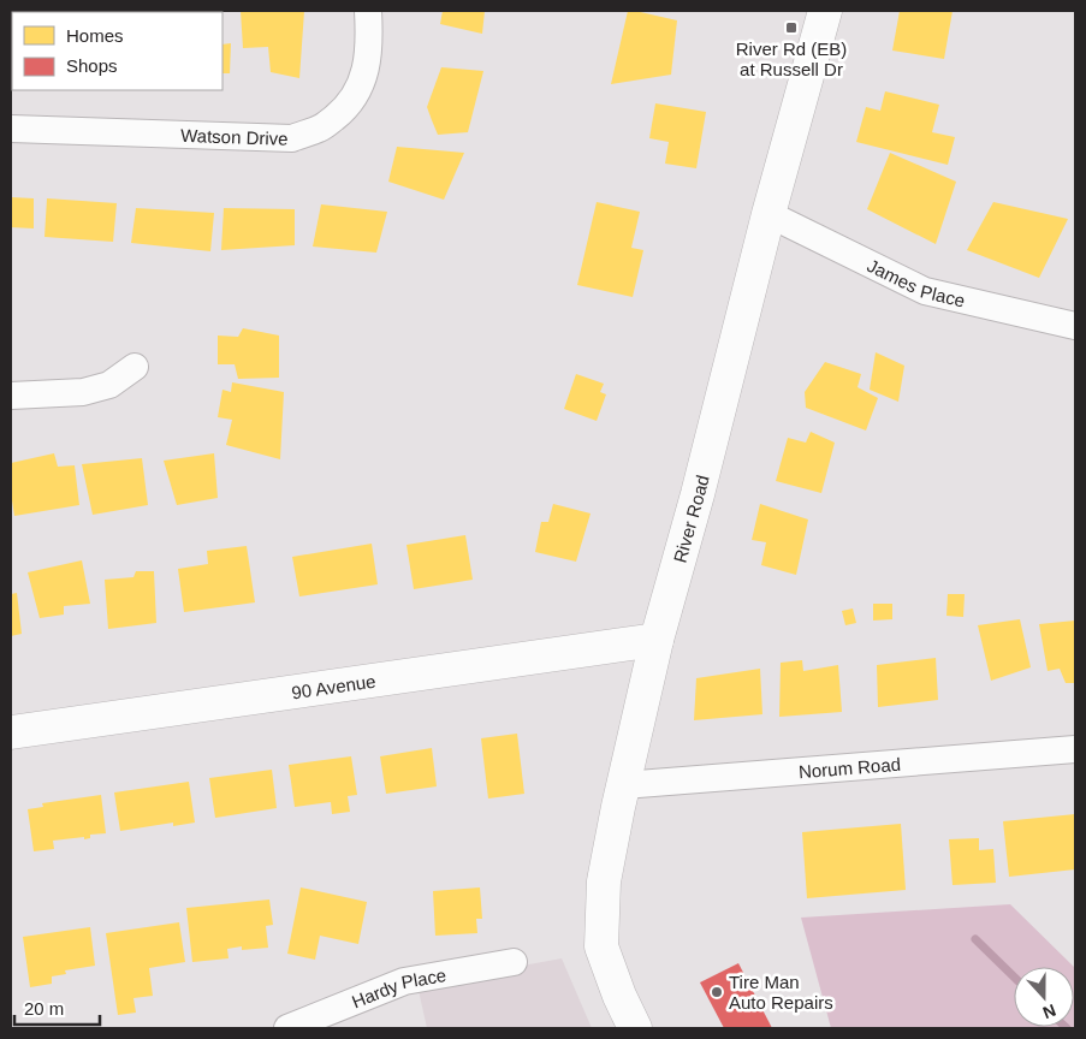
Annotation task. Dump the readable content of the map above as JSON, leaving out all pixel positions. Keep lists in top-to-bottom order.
{
  "streets": {
    "street": [
      "Watson Drive",
      "James Place",
      "River Road",
      "90 Avenue",
      "Norum Road",
      "Hardy Place"
    ]
  },
  "crossings": [
    ["James Place", "River Road"],
    ["River Road", "90 Avenue"],
    ["River Road", "Norum Road"]
  ],
  "places": {
    "transit": ["River Rd (EB) at Russell Dr"],
    "other": ["Tire Man Auto Repairs"]
  },
  "legend": ["Homes", "Shops"],
  "scale_bar": "20 m",
  "north": "bottom"
}
